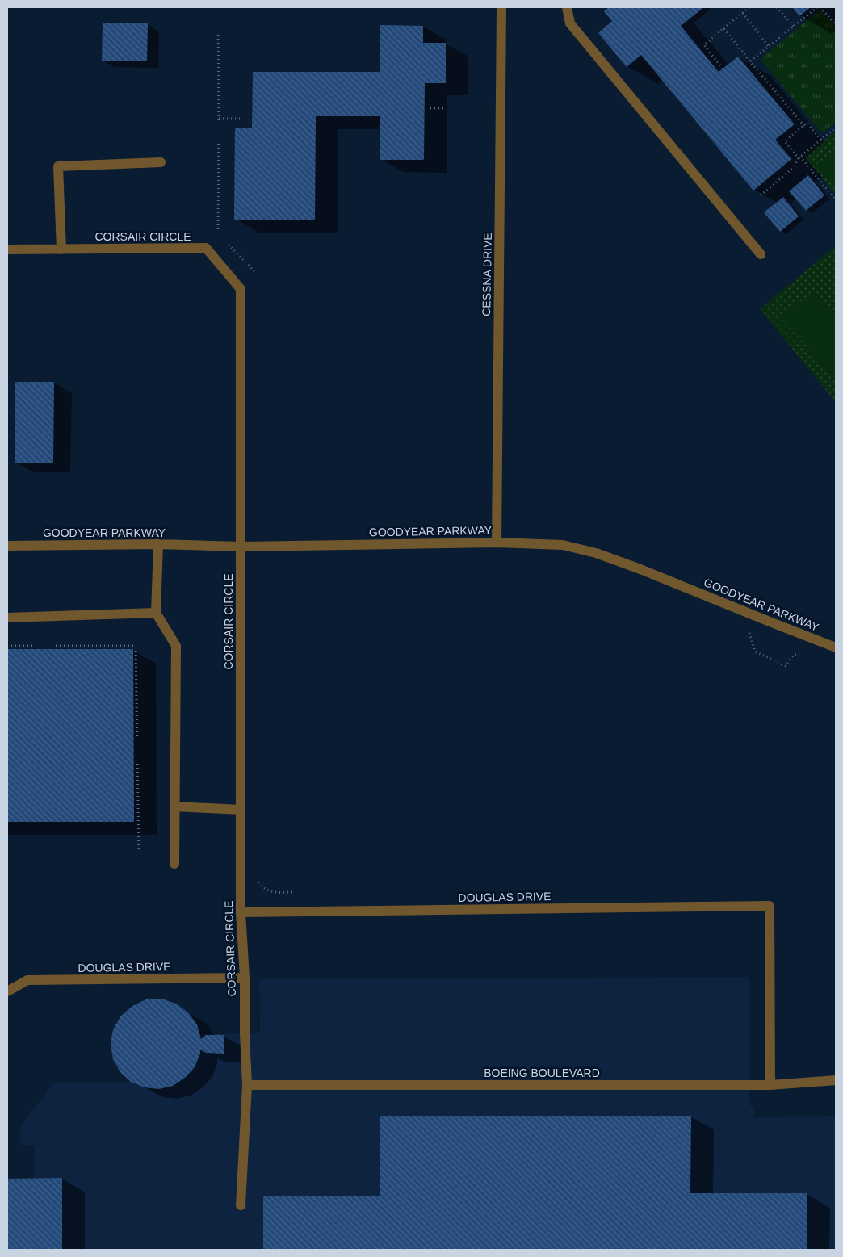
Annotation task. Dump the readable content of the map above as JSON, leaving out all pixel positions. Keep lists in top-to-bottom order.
{
  "streets": {
    "street": [
      "CORSAIR CIRCLE",
      "CESSNA DRIVE",
      "GOODYEAR PARKWAY",
      "DOUGLAS DRIVE",
      "BOEING BOULEVARD"
    ]
  },
  "crossings": [
    ["CORSAIR CIRCLE", "GOODYEAR PARKWAY"],
    ["CORSAIR CIRCLE", "DOUGLAS DRIVE"],
    ["CORSAIR CIRCLE", "BOEING BOULEVARD"],
    ["CESSNA DRIVE", "GOODYEAR PARKWAY"],
    ["DOUGLAS DRIVE", "BOEING BOULEVARD"]
  ]
}
